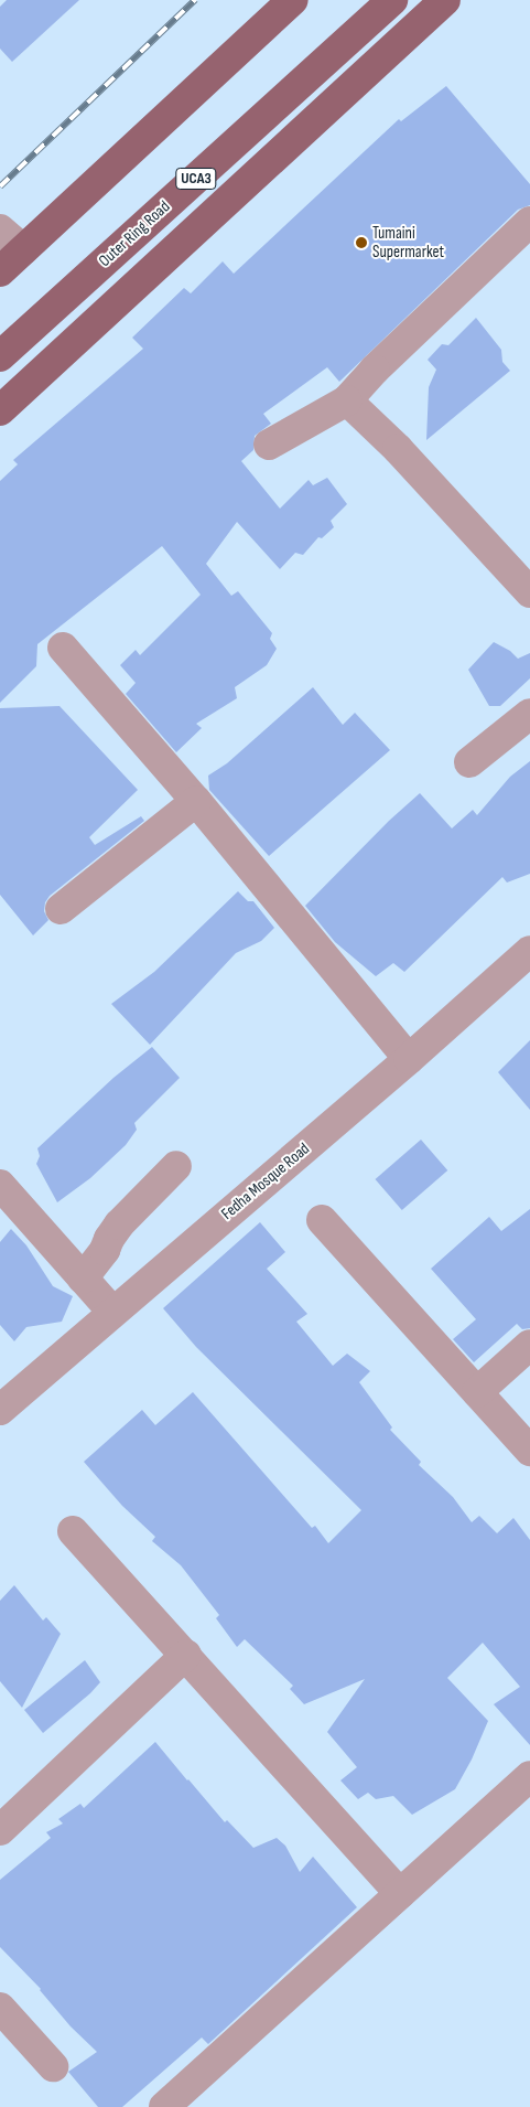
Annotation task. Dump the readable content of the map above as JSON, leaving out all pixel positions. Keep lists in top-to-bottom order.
{
  "streets": {
    "main road": ["UCA3", "Outer Ring Road"],
    "street": ["Fedha Mosque Road"]
  },
  "places": ["Tumaini Supermarket"]
}
